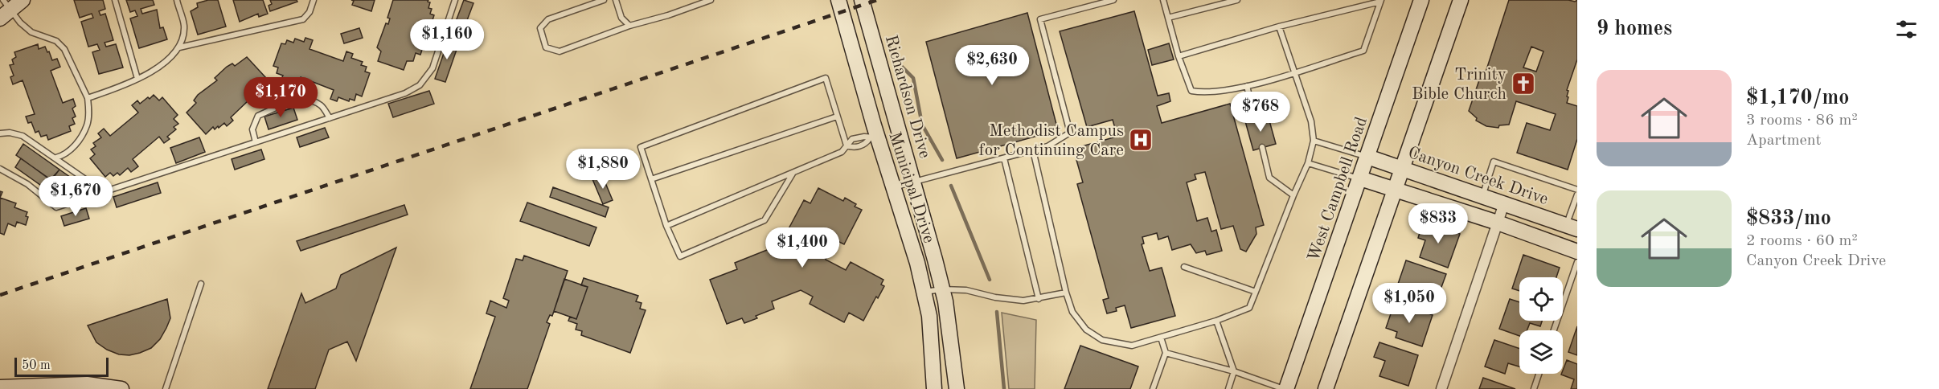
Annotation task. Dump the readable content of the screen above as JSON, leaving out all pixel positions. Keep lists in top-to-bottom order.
{
  "streets": {
    "street": [
      "Richardson Drive",
      "Canyon Creek Drive",
      "Municipal Drive",
      "West Campbell Road"
    ]
  },
  "crossings": [
    ["Richardson Drive", "Municipal Drive"],
    ["Canyon Creek Drive", "West Campbell Road"]
  ],
  "places": {
    "church": ["Trinity Bible Church"],
    "hospital": ["Methodist Campus for Continuing Care"]
  },
  "scale_bar": "50 m",
  "page": {
    "heading": "9 homes",
    "price": [
      "$1,160",
      "$2,630",
      "$1,170",
      "$768",
      "$1,880",
      "$1,670",
      "$833",
      "$1,400",
      "$1,050"
    ],
    "list": [
      {
        "name": "$1,170/mo",
        "note": "3 rooms · 86 m² · Apartment"
      },
      {
        "name": "$833/mo",
        "note": "2 rooms · 60 m² · Canyon Creek Drive"
      }
    ],
    "scale": "50 m"
  }
}
